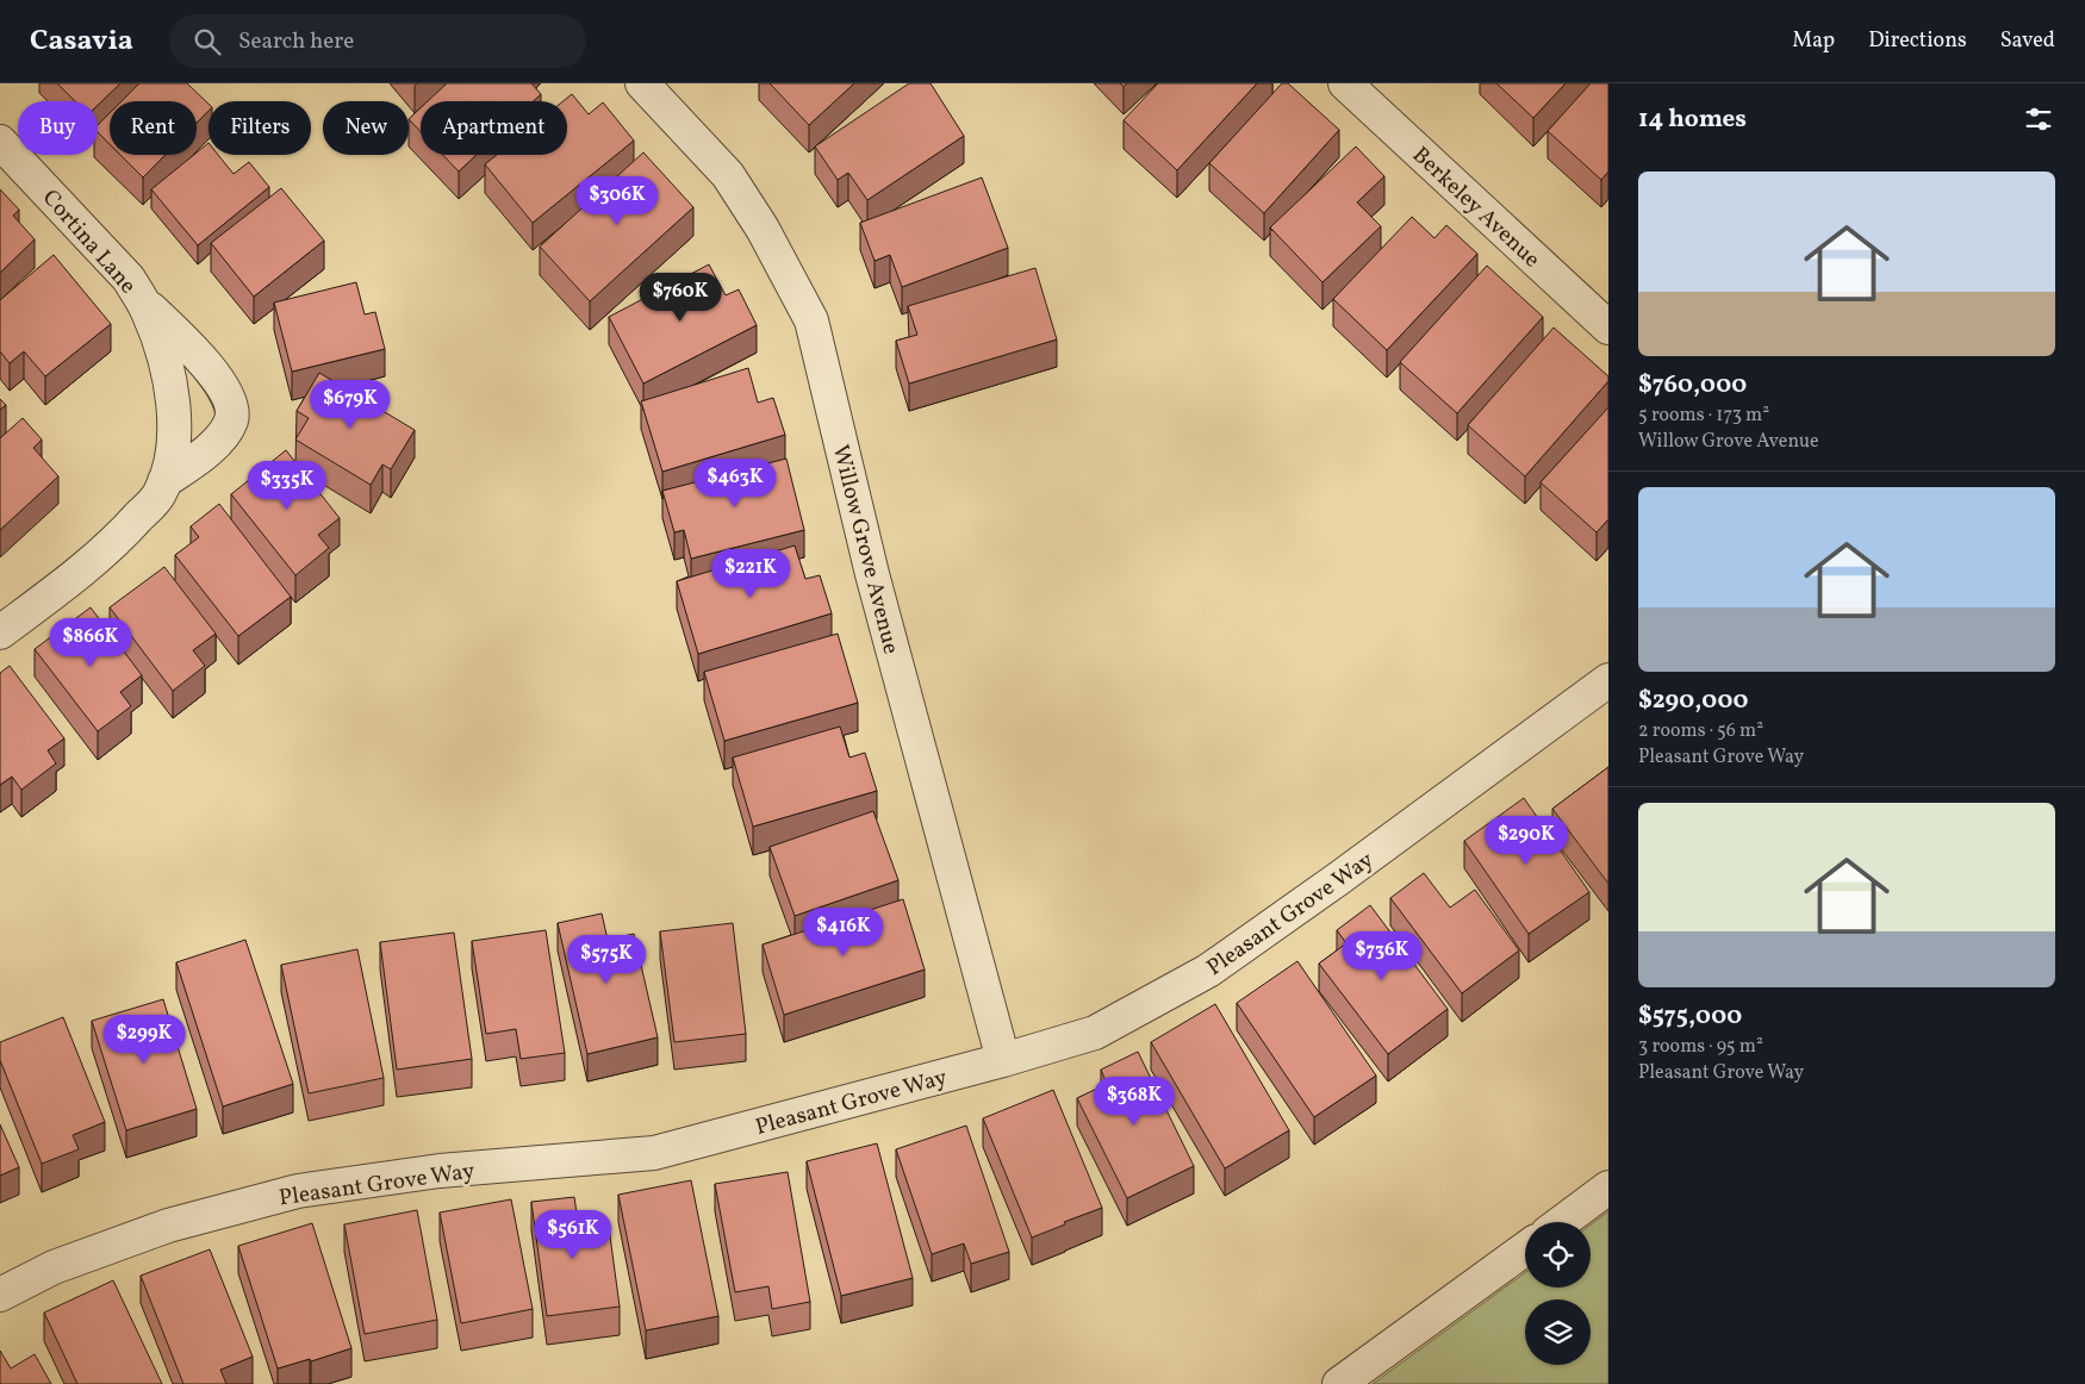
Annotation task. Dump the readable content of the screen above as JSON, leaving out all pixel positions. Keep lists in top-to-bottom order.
{
  "streets": {
    "street": [
      "Berkeley Avenue",
      "Cortina Lane",
      "Willow Grove Avenue",
      "Pleasant Grove Way"
    ]
  },
  "crossings": [
    ["Willow Grove Avenue", "Pleasant Grove Way"]
  ],
  "page": {
    "header": "Casavia",
    "search": "Search here",
    "nav": ["Map", "Directions", "Saved"],
    "heading": "14 homes",
    "chip": [
      "Buy",
      "Rent",
      "Filters",
      "New",
      "Apartment"
    ],
    "list": [
      {
        "name": "$760,000",
        "note": "5 rooms · 173 m² · Willow Grove Avenue"
      },
      {
        "name": "$290,000",
        "note": "2 rooms · 56 m² · Pleasant Grove Way"
      },
      {
        "name": "$575,000",
        "note": "3 rooms · 95 m² · Pleasant Grove Way"
      }
    ],
    "price": [
      "$306K",
      "$760K",
      "$679K",
      "$463K",
      "$335K",
      "$221K",
      "$866K",
      "$290K",
      "$416K",
      "$736K",
      "$575K",
      "$299K",
      "$368K",
      "$561K"
    ]
  }
}
